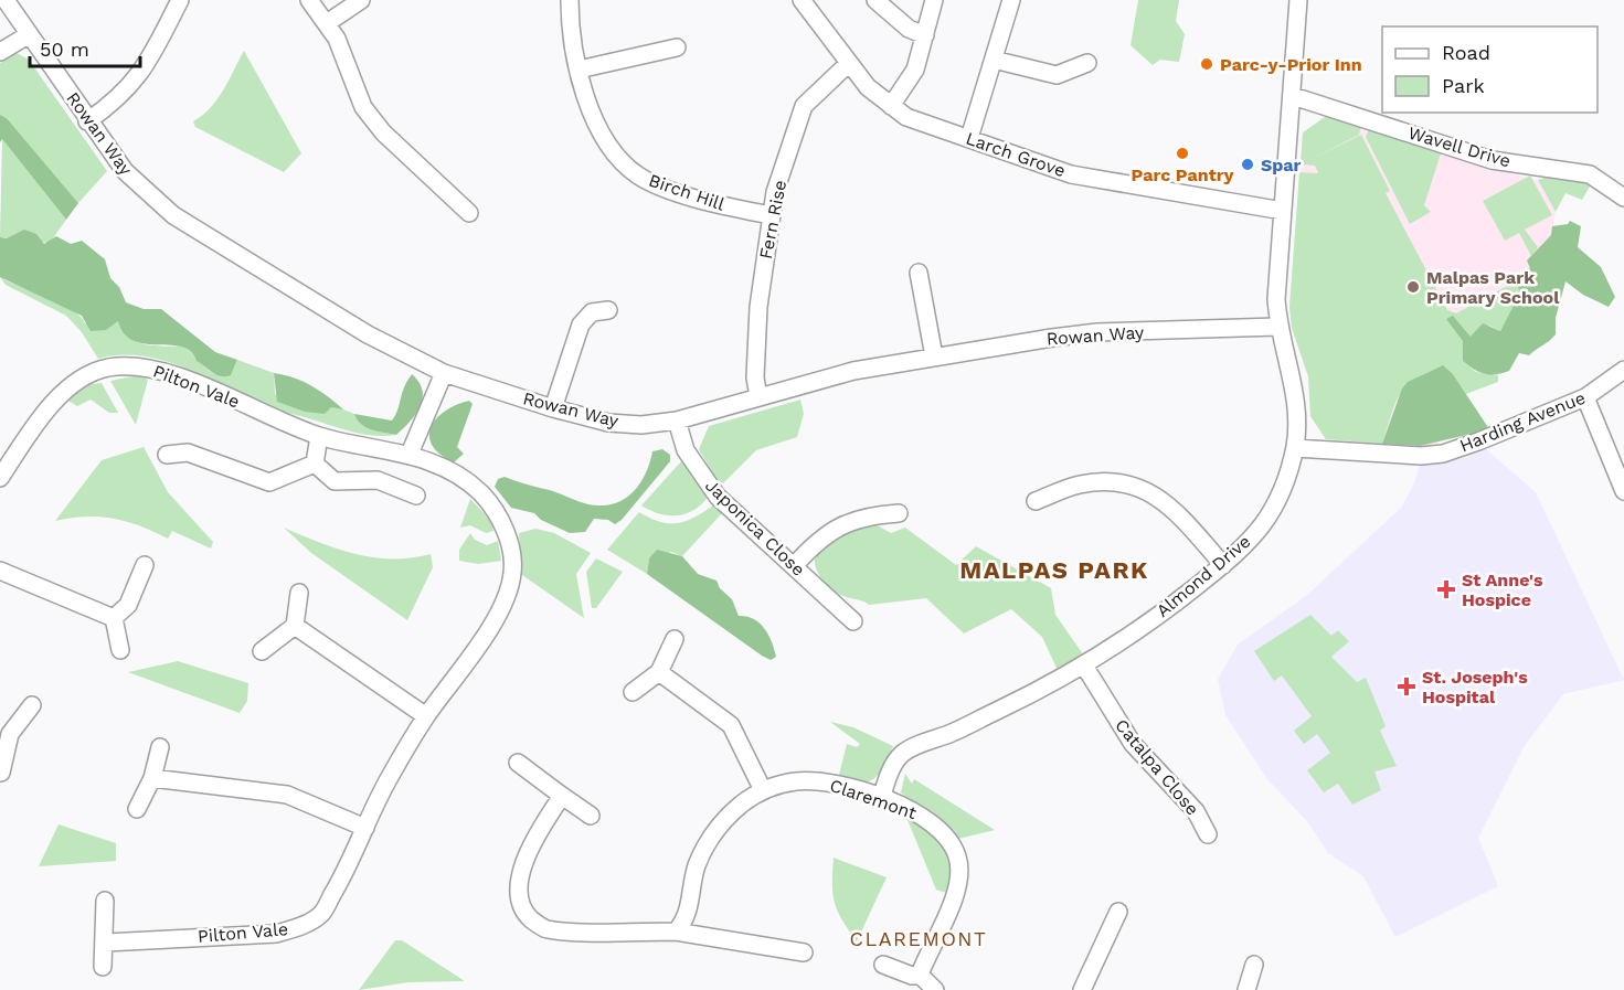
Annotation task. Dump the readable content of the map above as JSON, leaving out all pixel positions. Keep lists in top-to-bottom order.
{
  "streets": {
    "street": [
      "Rowan Way",
      "Wavell Drive",
      "Larch Grove",
      "Birch Hill",
      "Fern Rise",
      "Pilton Vale",
      "Harding Avenue",
      "Japonica Close",
      "Almond Drive",
      "Catalpa Close",
      "Claremont"
    ]
  },
  "crossings": [
    ["Rowan Way", "Fern Rise"],
    ["Rowan Way", "Japonica Close"],
    ["Rowan Way", "Almond Drive"],
    ["Wavell Drive", "Almond Drive"],
    ["Larch Grove", "Fern Rise"],
    ["Larch Grove", "Almond Drive"],
    ["Birch Hill", "Fern Rise"],
    ["Harding Avenue", "Almond Drive"],
    ["Almond Drive", "Catalpa Close"],
    ["Almond Drive", "Claremont"]
  ],
  "districts": ["MALPAS PARK", "CLAREMONT"],
  "places": {
    "other": [
      "Parc-y-Prior Inn",
      "Parc Pantry",
      "Spar",
      "Malpas Park Primary School"
    ],
    "health": ["St Anne's Hospice", "St. Joseph's Hospital"]
  },
  "legend": ["Road", "Park"],
  "scale_bar": "50 m"
}
